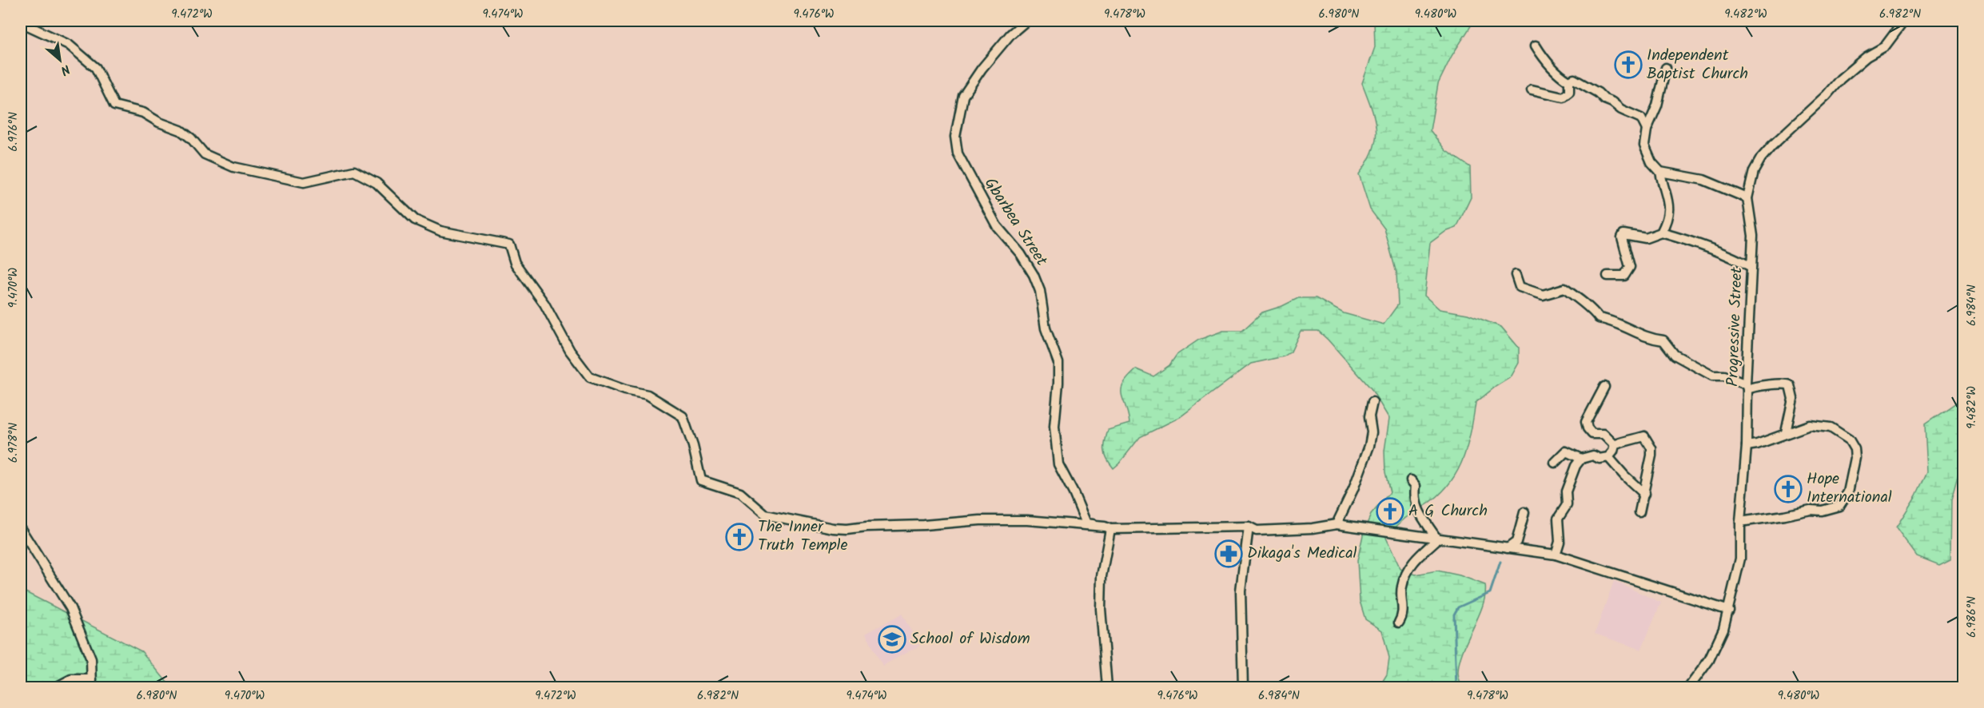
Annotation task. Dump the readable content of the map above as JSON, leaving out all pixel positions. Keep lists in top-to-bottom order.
{
  "streets": {
    "street": ["Gbarbea Street", "Progressive Street"]
  },
  "places": {
    "church": [
      "Independent Baptist Church",
      "Hope International",
      "A G Church",
      "The Inner Truth Temple"
    ],
    "pharmacy": ["Dikaga's Medical"],
    "school or university": ["School of Wisdom"]
  },
  "north": "bottom right",
  "coordinates": [
    "9.472°W",
    "9.474°W",
    "9.476°W",
    "9.478°W",
    "6.980°N",
    "9.480°W",
    "9.482°W",
    "6.982°N",
    "6.976°N",
    "9.470°W",
    "6.984°N",
    "6.978°N",
    "6.986°N"
  ]
}
